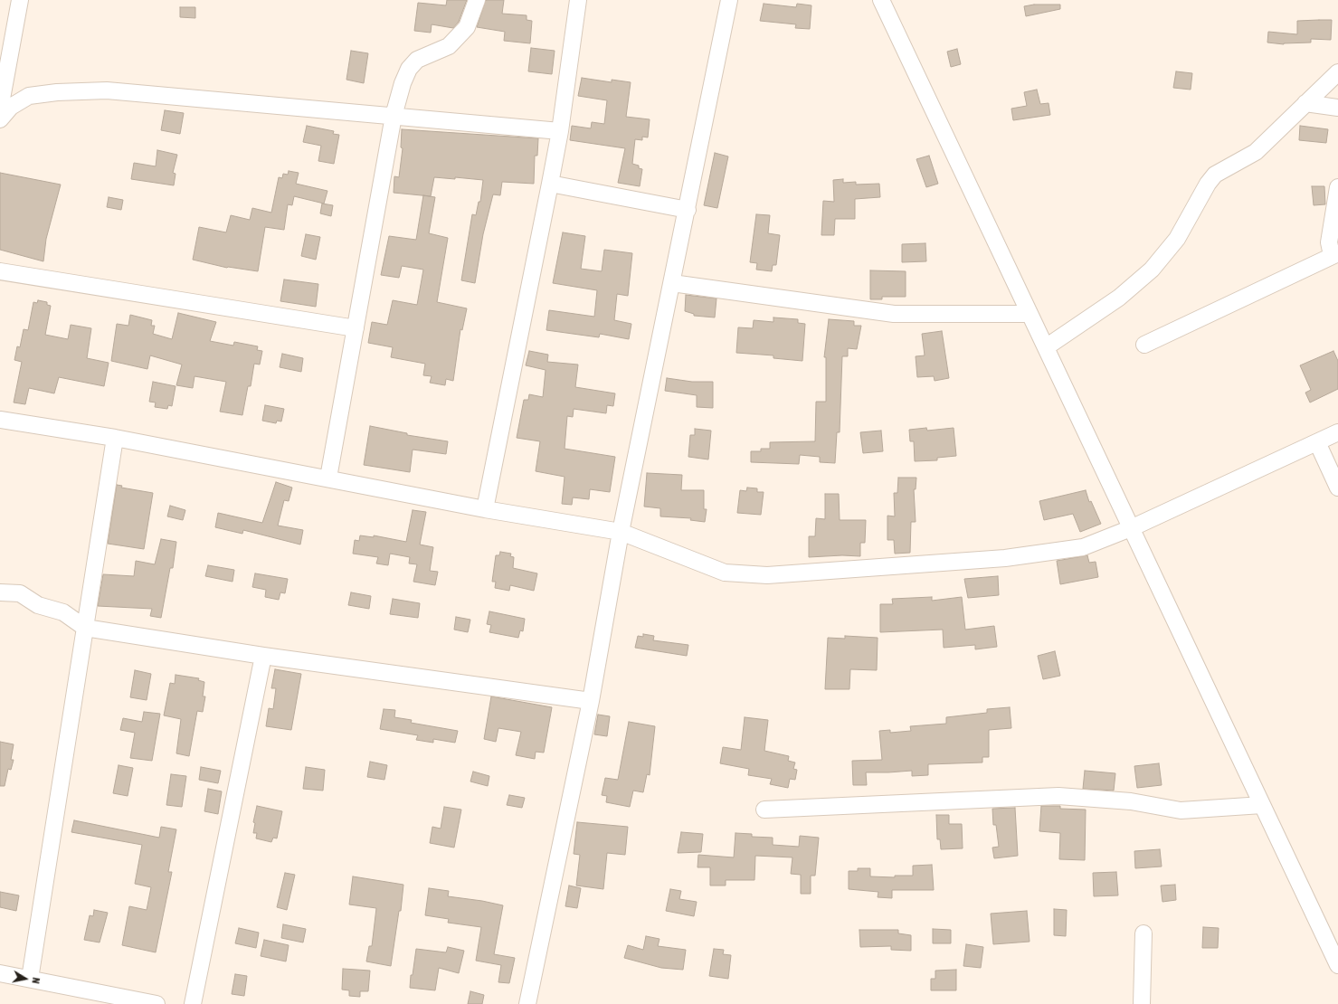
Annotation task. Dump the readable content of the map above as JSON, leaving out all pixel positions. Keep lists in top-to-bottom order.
{
  "north": "right"
}
